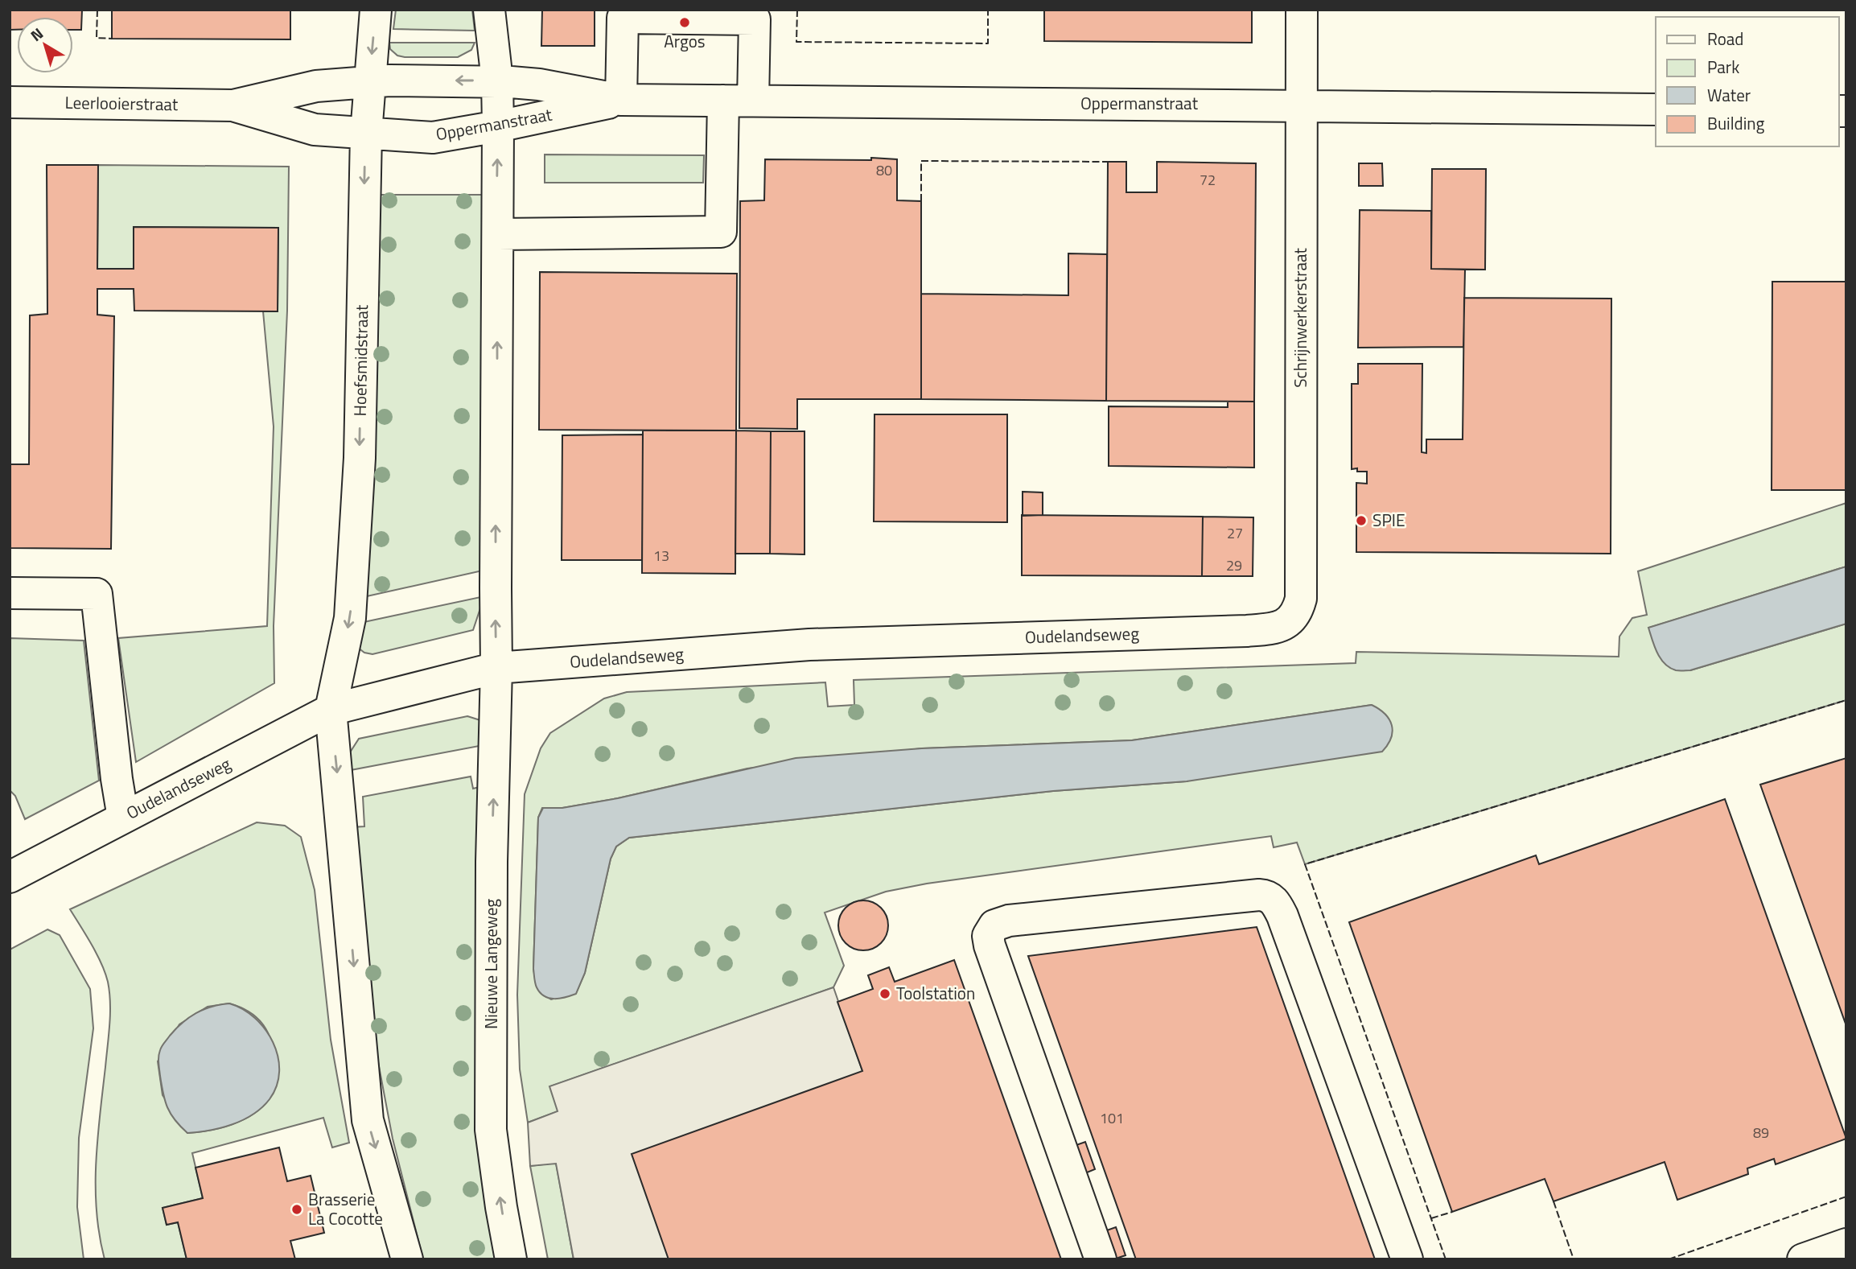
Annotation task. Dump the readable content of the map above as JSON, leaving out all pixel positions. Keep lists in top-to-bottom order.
{
  "streets": {
    "street": [
      "Leerlooierstraat",
      "Oppermanstraat",
      "Schrijnwerkerstraat",
      "Hoefsmidstraat",
      "Oudelandseweg",
      "Nieuwe Langeweg"
    ]
  },
  "crossings": [
    ["Leerlooierstraat", "Oppermanstraat"],
    ["Leerlooierstraat", "Hoefsmidstraat"],
    ["Oppermanstraat", "Schrijnwerkerstraat"],
    ["Oppermanstraat", "Hoefsmidstraat"],
    ["Schrijnwerkerstraat", "Oudelandseweg"],
    ["Hoefsmidstraat", "Oudelandseweg"],
    ["Oudelandseweg", "Nieuwe Langeweg"]
  ],
  "places": [
    "Argos",
    "SPIE",
    "Toolstation",
    "Brasserie La Cocotte"
  ],
  "house_numbers": [
    "80",
    "72",
    "27",
    "13",
    "29",
    "101",
    "89"
  ],
  "legend": [
    "Road",
    "Park",
    "Water",
    "Building"
  ],
  "north": "top left"
}
